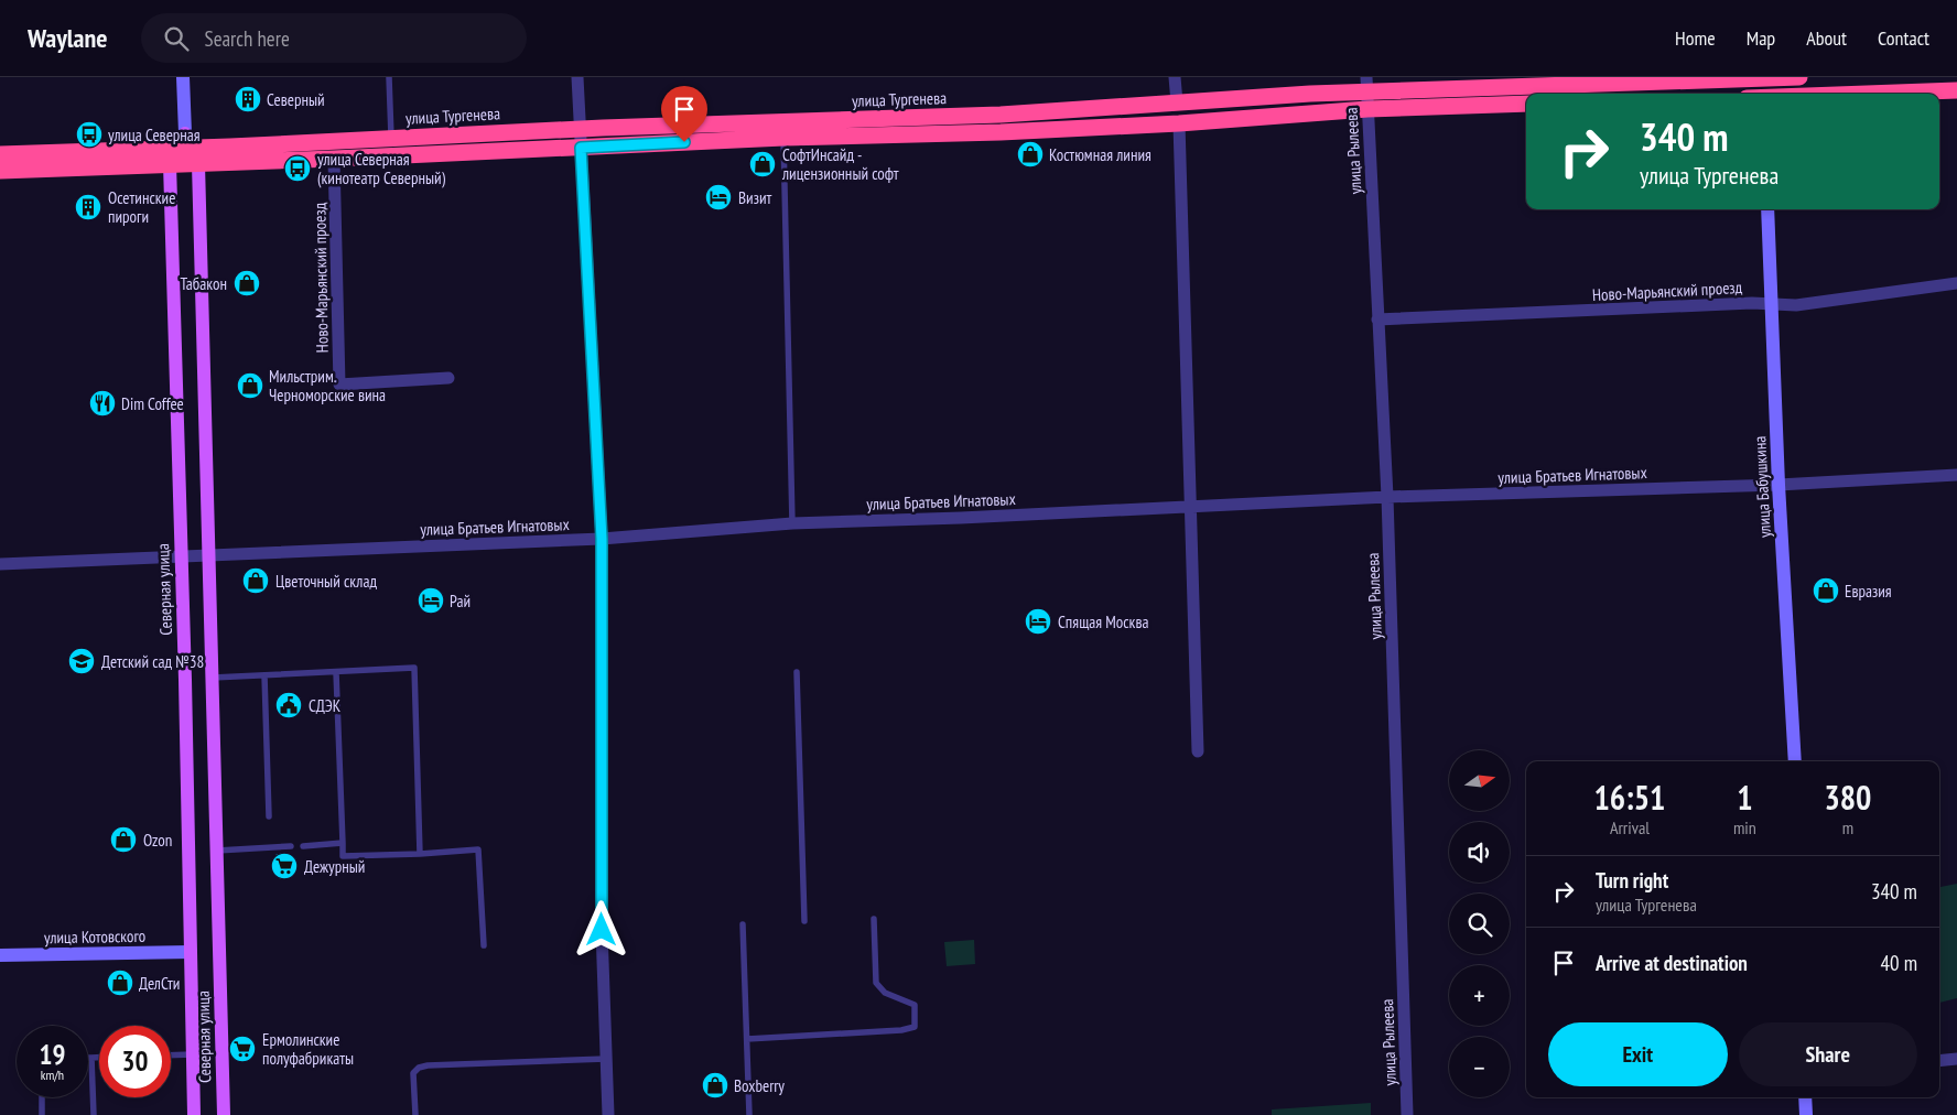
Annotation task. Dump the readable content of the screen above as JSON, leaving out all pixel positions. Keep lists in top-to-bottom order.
{
  "streets": {
    "highway": ["улица Тургенева"],
    "main road": ["Северная улица"],
    "street": [
      "улица Рылеева",
      "Ново-Марьянский проезд",
      "улица Братьев Игнатовых",
      "улица Бабушкина",
      "улица Котовского"
    ]
  },
  "crossings": [
    ["улица Тургенева", "улица Рылеева"],
    ["улица Тургенева", "Ново-Марьянский проезд"],
    ["улица Тургенева", "Северная улица"],
    ["улица Рылеева", "Ново-Марьянский проезд"],
    ["улица Рылеева", "улица Братьев Игнатовых"],
    ["Ново-Марьянский проезд", "улица Бабушкина"],
    ["улица Братьев Игнатовых", "улица Бабушкина"],
    ["улица Братьев Игнатовых", "Северная улица"],
    ["Северная улица", "улица Котовского"]
  ],
  "places": {
    "building": ["Северный", "Осетинские пироги"],
    "bus stop": ["улица Северная", "улица Северная (кинотеатр Северный)"],
    "shop": [
      "Костюмная линия",
      "СофтИнсайд - лицензионный софт",
      "Табакон",
      "Мильстрим. Черноморские вина",
      "Цветочный склад",
      "Евразия",
      "Ozon",
      "ДелСти",
      "Boxberry"
    ],
    "hotel": ["Визит", "Рай", "Спящая Москва"],
    "restaurant": ["Dim Coffee"],
    "school or university": ["Детский сад №38"],
    "public building": ["СДЭК"],
    "supermarket": ["Дежурный", "Ермолинские полуфабрикаты"]
  },
  "north": "right",
  "page": {
    "header": "Waylane",
    "search": "Search here",
    "nav": [
      "Home",
      "Map",
      "About",
      "Contact"
    ],
    "turn": ["340 m", "улица Тургенева"],
    "map_buttons": ["+", "−"],
    "eta": [
      "16:51",
      "Arrival",
      "1",
      "min",
      "380",
      "m"
    ],
    "list": [
      {
        "name": "Turn right",
        "note": "улица Тургенева",
        "value": "340 m"
      },
      {
        "name": "Arrive at destination",
        "value": "40 m"
      }
    ],
    "buttons": ["Exit", "Share"],
    "speed": "19 km/h",
    "limit": "30"
  }
}
